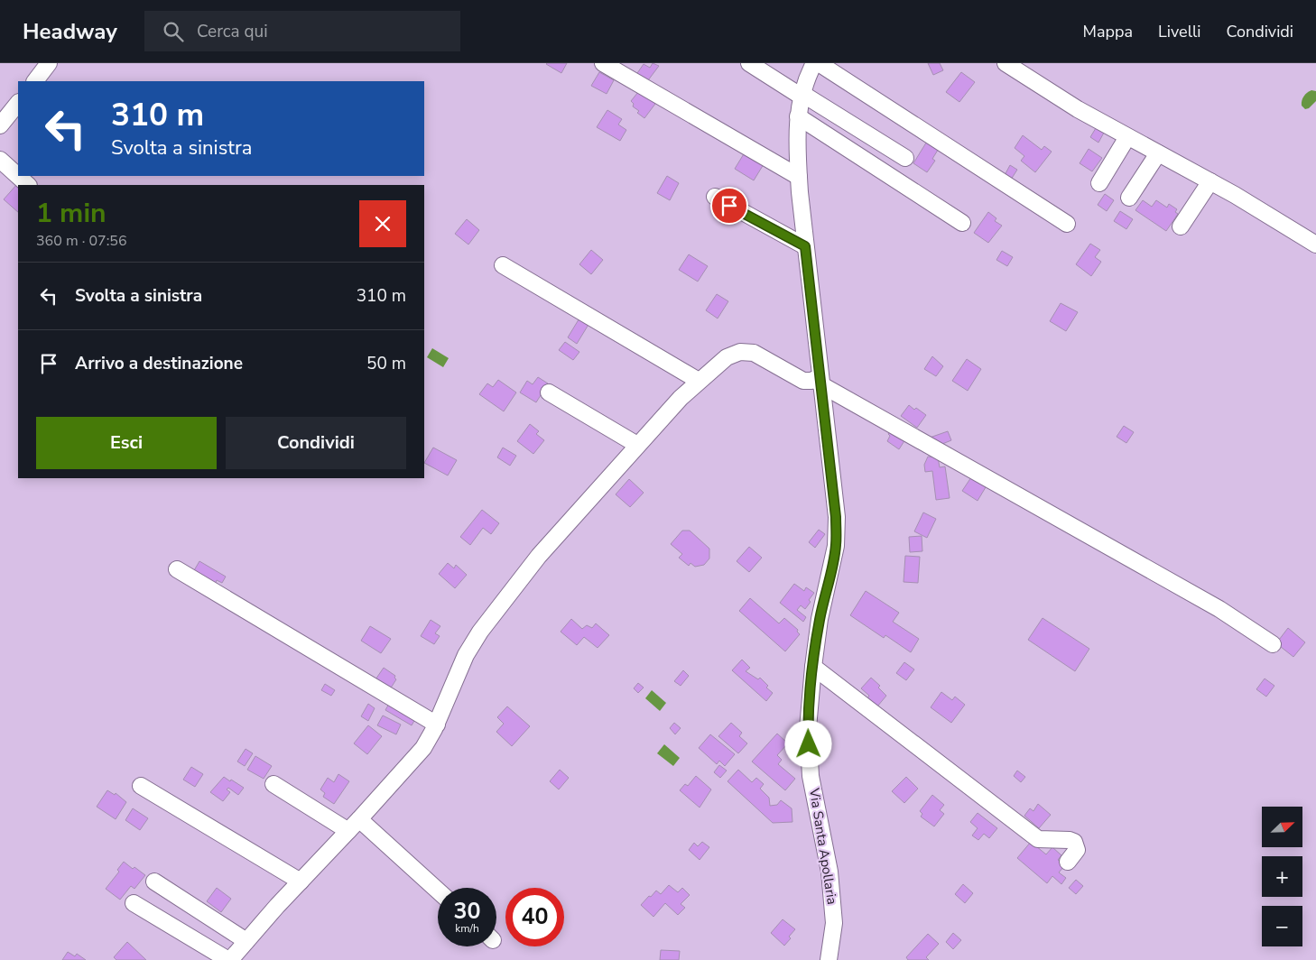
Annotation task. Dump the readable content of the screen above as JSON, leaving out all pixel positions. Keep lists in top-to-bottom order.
{
  "streets": {
    "street": ["Via Santa Apollaria"]
  },
  "north": "top right",
  "page": {
    "header": "Headway",
    "search": "Cerca qui",
    "nav": ["Mappa", "Livelli", "Condividi"],
    "turn": ["310 m", "Svolta a sinistra"],
    "heading": ["1 min", "360 m · 07:56"],
    "list": [
      {
        "name": "Svolta a sinistra",
        "value": "310 m"
      },
      {
        "name": "Arrivo a destinazione",
        "value": "50 m"
      }
    ],
    "buttons": ["Esci", "Condividi"],
    "map_buttons": ["+", "−"],
    "speed": "30 km/h",
    "limit": "40"
  }
}
